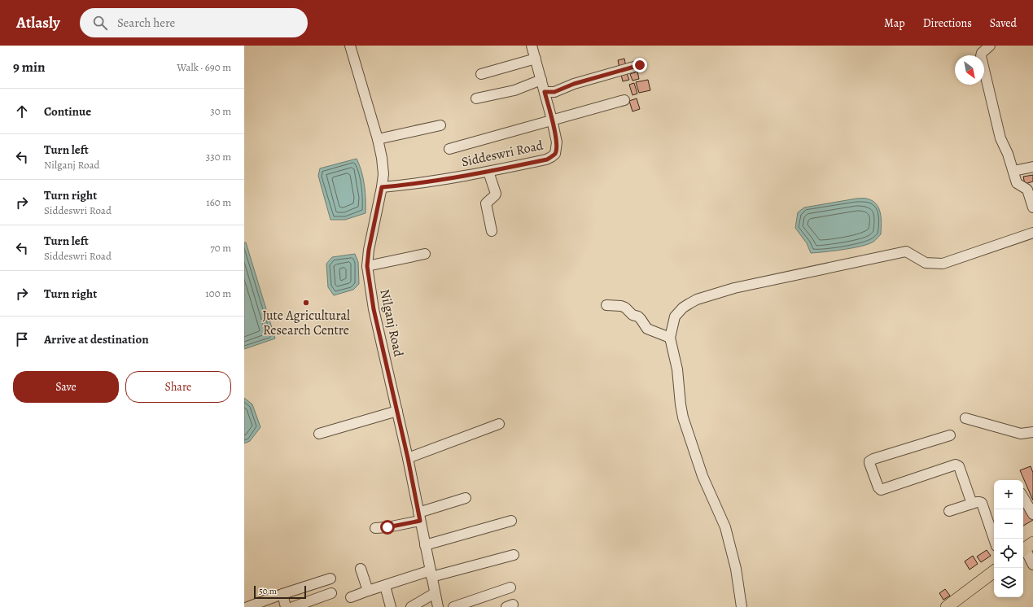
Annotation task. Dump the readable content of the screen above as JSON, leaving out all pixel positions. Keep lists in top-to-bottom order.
{
  "streets": {
    "street": ["Siddeswri Road", "Nilganj Road"]
  },
  "crossings": [
    ["Siddeswri Road", "Nilganj Road"]
  ],
  "places": ["Jute Agricultural Research Centre"],
  "scale_bar": "50 m",
  "north": "bottom right",
  "page": {
    "header": "Atlasly",
    "search": "Search here",
    "nav": ["Map", "Directions", "Saved"],
    "heading": ["9 min", "Walk · 690 m"],
    "list": [
      ["Continue", "30 m"],
      ["Turn left", "Nilganj Road", "330 m"],
      ["Turn right", "Siddeswri Road", "160 m"],
      ["Turn left", "Siddeswri Road", "70 m"],
      ["Turn right", "100 m"],
      "Arrive at destination"
    ],
    "buttons": ["Save", "Share"],
    "map_buttons": ["+", "−"],
    "scale": "50 m"
  }
}
